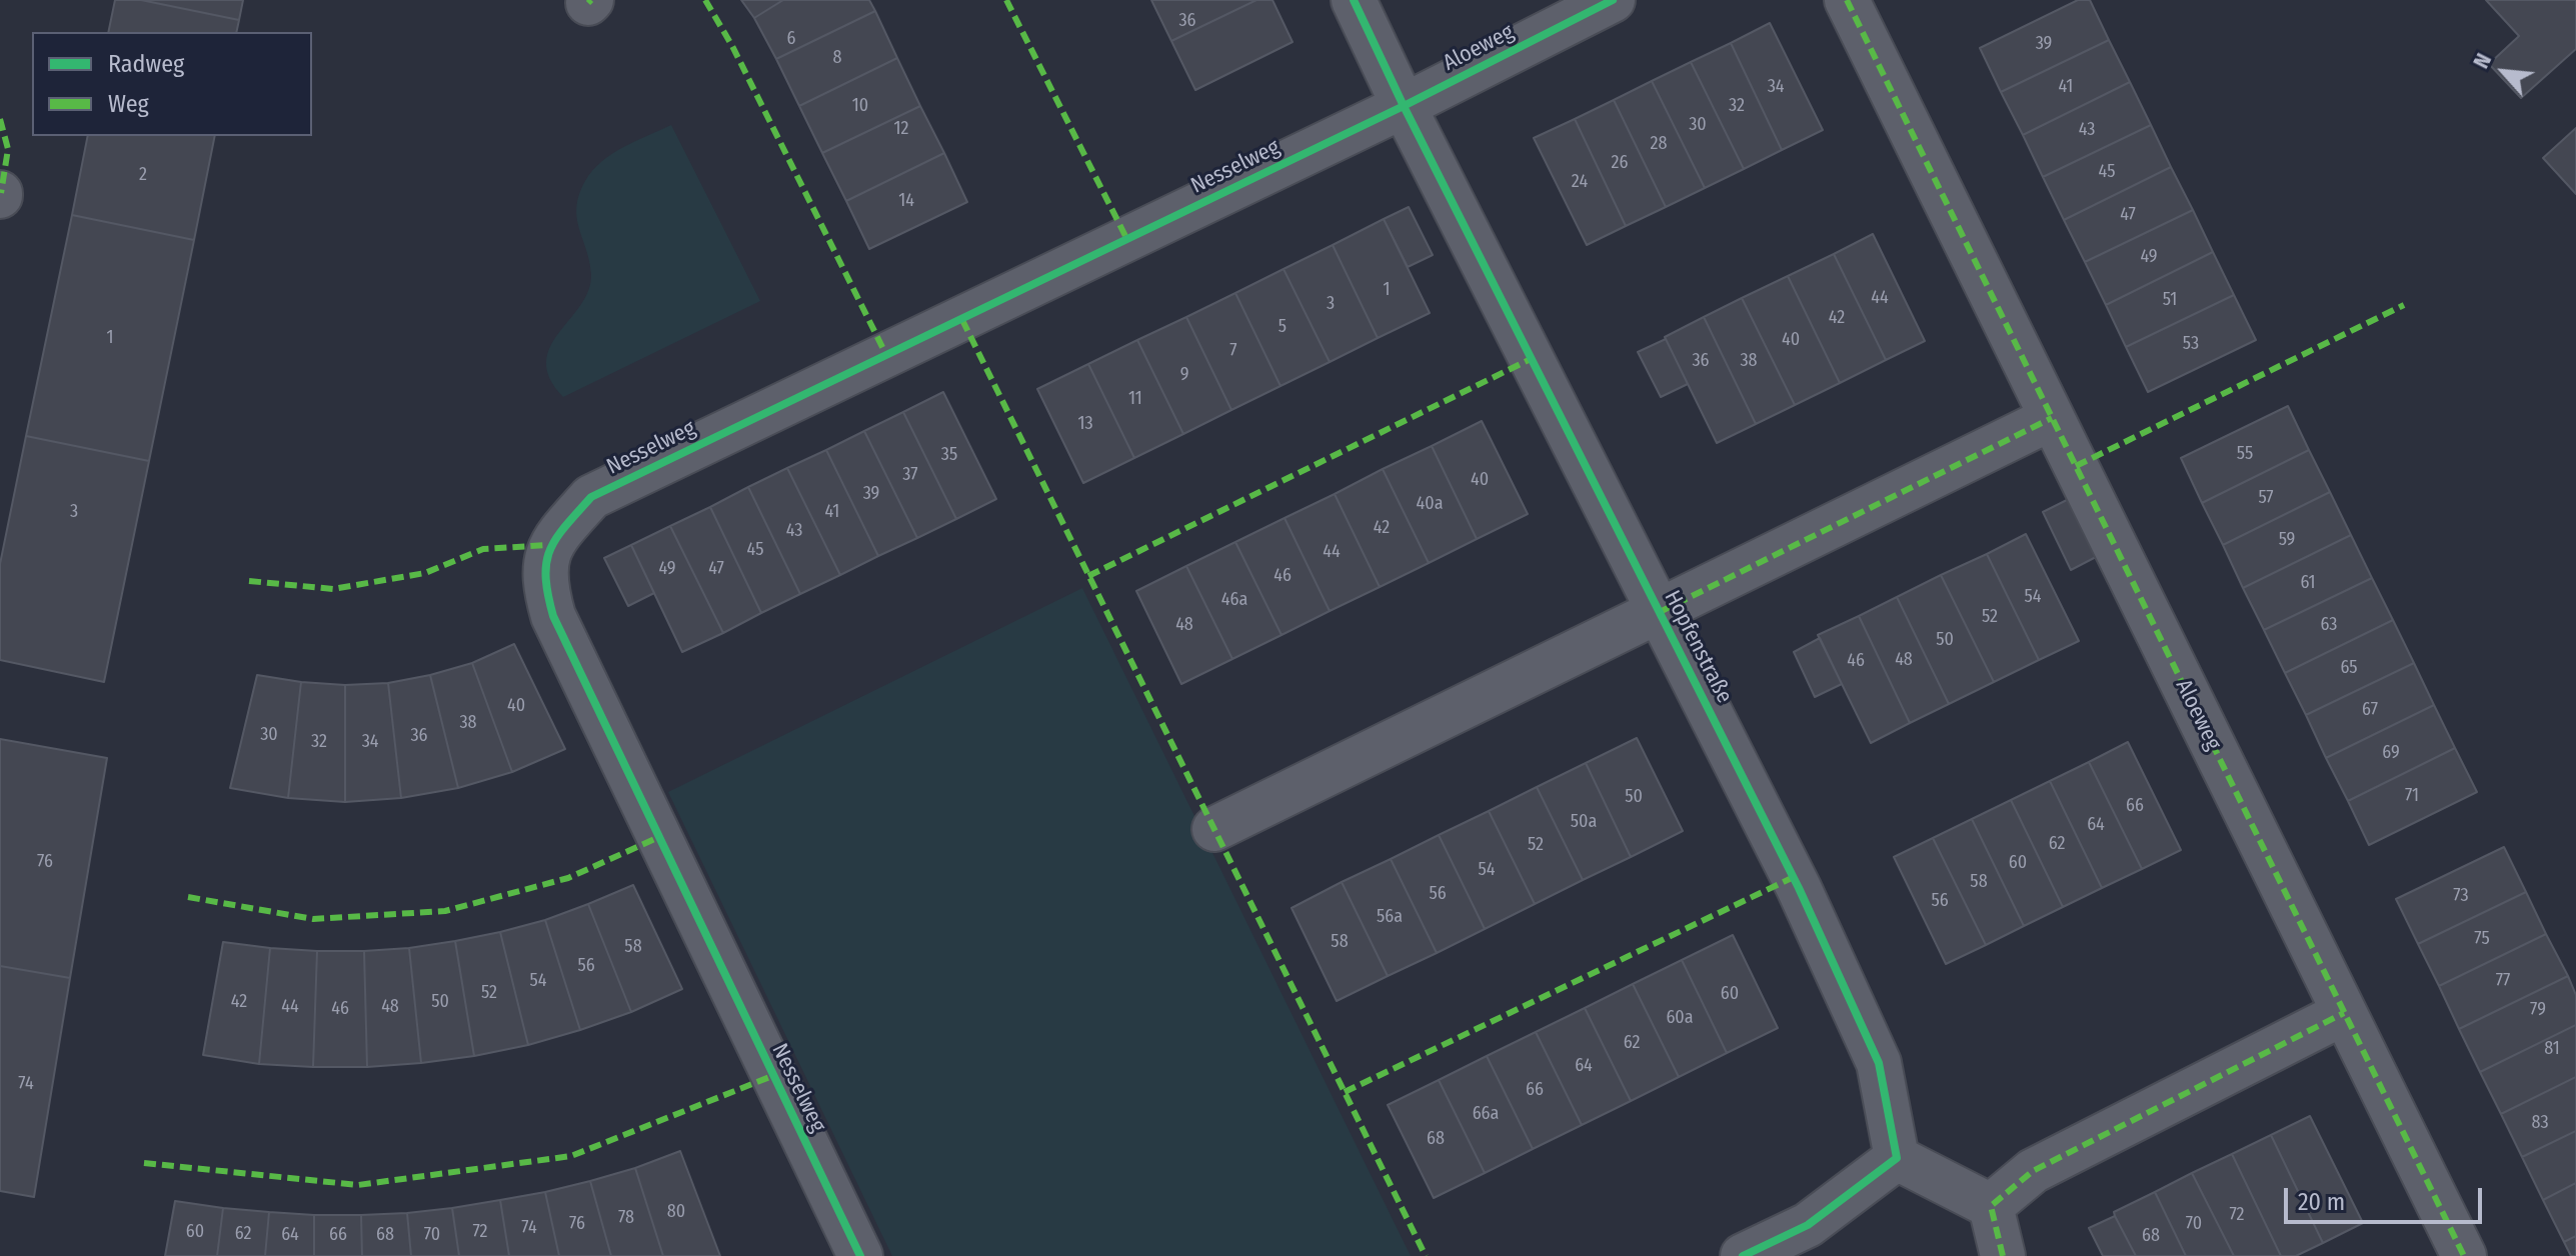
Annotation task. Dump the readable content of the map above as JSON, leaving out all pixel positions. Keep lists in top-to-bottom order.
{
  "streets": {
    "street": ["Aloeweg", "Nesselweg", "Hopfenstraße"]
  },
  "crossings": [
    ["Aloeweg", "Nesselweg"],
    ["Aloeweg", "Hopfenstraße"],
    ["Nesselweg", "Hopfenstraße"]
  ],
  "house_numbers": [
    "36",
    "6",
    "39",
    "8",
    "34",
    "41",
    "10",
    "32",
    "30",
    "12",
    "43",
    "28",
    "26",
    "45",
    "2",
    "24",
    "14",
    "47",
    "49",
    "1",
    "44",
    "51",
    "3",
    "42",
    "5",
    "1",
    "40",
    "53",
    "7",
    "36",
    "38",
    "9",
    "11",
    "13",
    "55",
    "35",
    "37",
    "40",
    "39",
    "57",
    "40a",
    "3",
    "41",
    "42",
    "43",
    "59",
    "45",
    "44",
    "49",
    "47",
    "46",
    "61",
    "54",
    "46a",
    "52",
    "48",
    "63",
    "50",
    "48",
    "46",
    "65",
    "40",
    "67",
    "38",
    "30",
    "36",
    "32",
    "34",
    "69",
    "71",
    "50",
    "66",
    "50a",
    "64",
    "62",
    "52",
    "76",
    "60",
    "54",
    "58",
    "56",
    "73",
    "56",
    "56a",
    "75",
    "58",
    "58",
    "56",
    "54",
    "77",
    "52",
    "60",
    "42",
    "50",
    "44",
    "48",
    "46",
    "79",
    "60a",
    "62",
    "81",
    "64",
    "74",
    "66",
    "66a",
    "83",
    "68",
    "80",
    "72",
    "78",
    "76",
    "70",
    "74",
    "60",
    "72",
    "62",
    "64",
    "66",
    "68",
    "70",
    "68"
  ],
  "legend": ["Radweg", "Weg"],
  "scale_bar": "20 m",
  "north": "top left"
}
